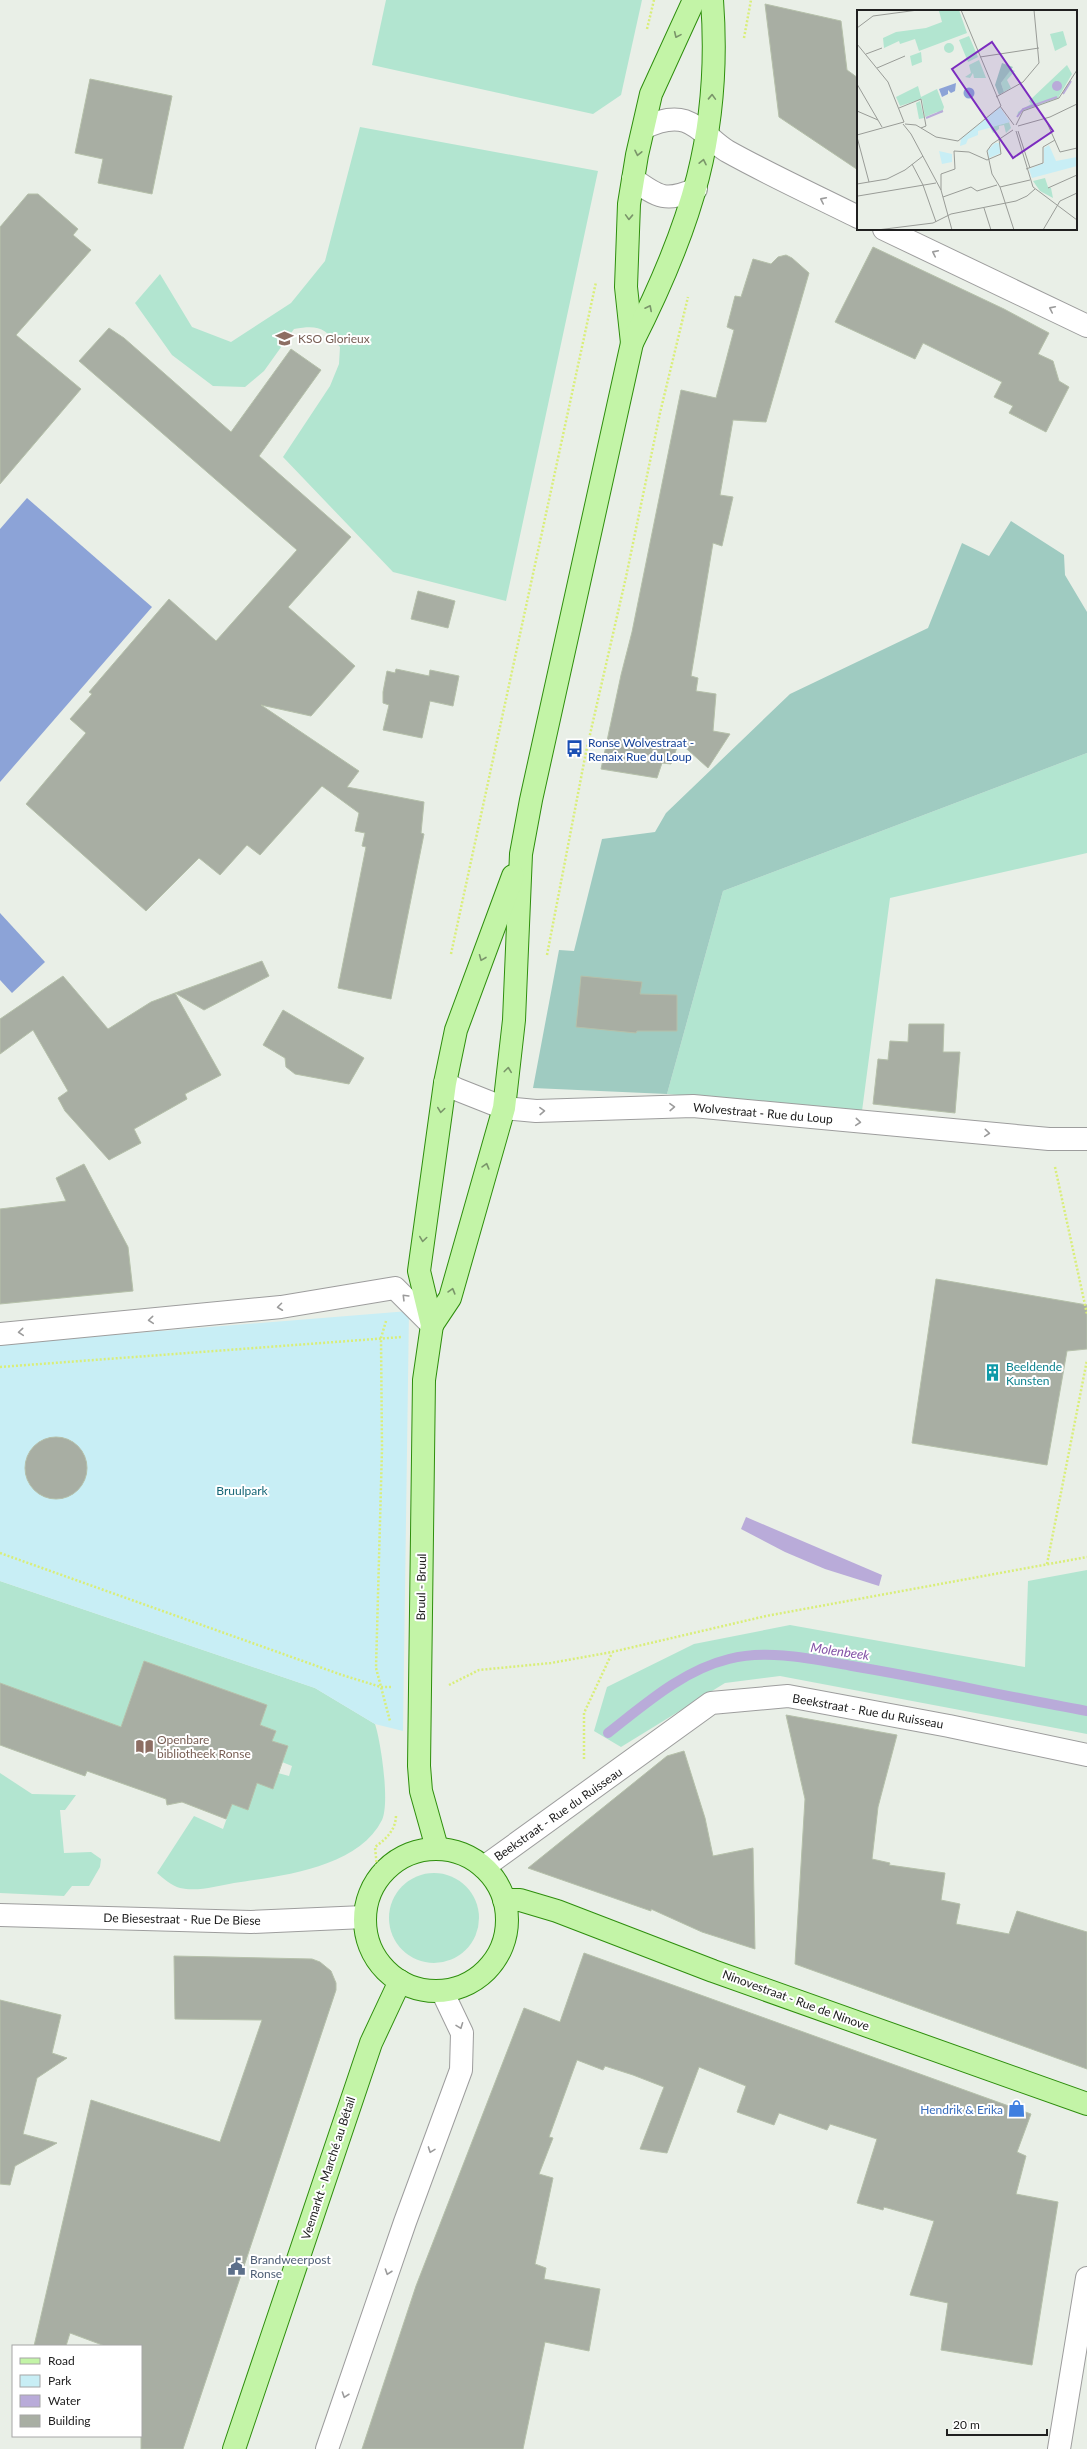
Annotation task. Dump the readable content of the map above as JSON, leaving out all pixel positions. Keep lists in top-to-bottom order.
{
  "streets": {
    "main road": ["Bruul - Bruul", "Ninovestraat - Rue de Ninove", "Veemarkt - Marché au Bétail"],
    "street": ["Wolvestraat - Rue du Loup", "Beekstraat - Rue du Ruisseau", "De Biesestraat - Rue De Biese"]
  },
  "crossings": [
    ["Bruul - Bruul", "Beekstraat - Rue du Ruisseau"],
    ["Bruul - Bruul", "De Biesestraat - Rue De Biese"],
    ["Bruul - Bruul", "Ninovestraat - Rue de Ninove"],
    ["Bruul - Bruul", "Veemarkt - Marché au Bétail"],
    ["Beekstraat - Rue du Ruisseau", "De Biesestraat - Rue De Biese"],
    ["Beekstraat - Rue du Ruisseau", "Ninovestraat - Rue de Ninove"],
    ["Beekstraat - Rue du Ruisseau", "Veemarkt - Marché au Bétail"],
    ["De Biesestraat - Rue De Biese", "Ninovestraat - Rue de Ninove"],
    ["De Biesestraat - Rue De Biese", "Veemarkt - Marché au Bétail"],
    ["Ninovestraat - Rue de Ninove", "Veemarkt - Marché au Bétail"]
  ],
  "one_way": ["Wolvestraat - Rue du Loup"],
  "water": ["Molenbeek"],
  "parks": ["Bruulpark"],
  "places": {
    "school or university": ["KSO Glorieux"],
    "bus stop": ["Ronse Wolvestraat - Renaix Rue du Loup"],
    "building": ["Beeldende Kunsten"],
    "library": ["Openbare bibliotheek Ronse"],
    "shop": ["Hendrik & Erika"],
    "public building": ["Brandweerpost Ronse"]
  },
  "legend": [
    "Road",
    "Park",
    "Water",
    "Building"
  ],
  "scale_bar": "20 m"
}
